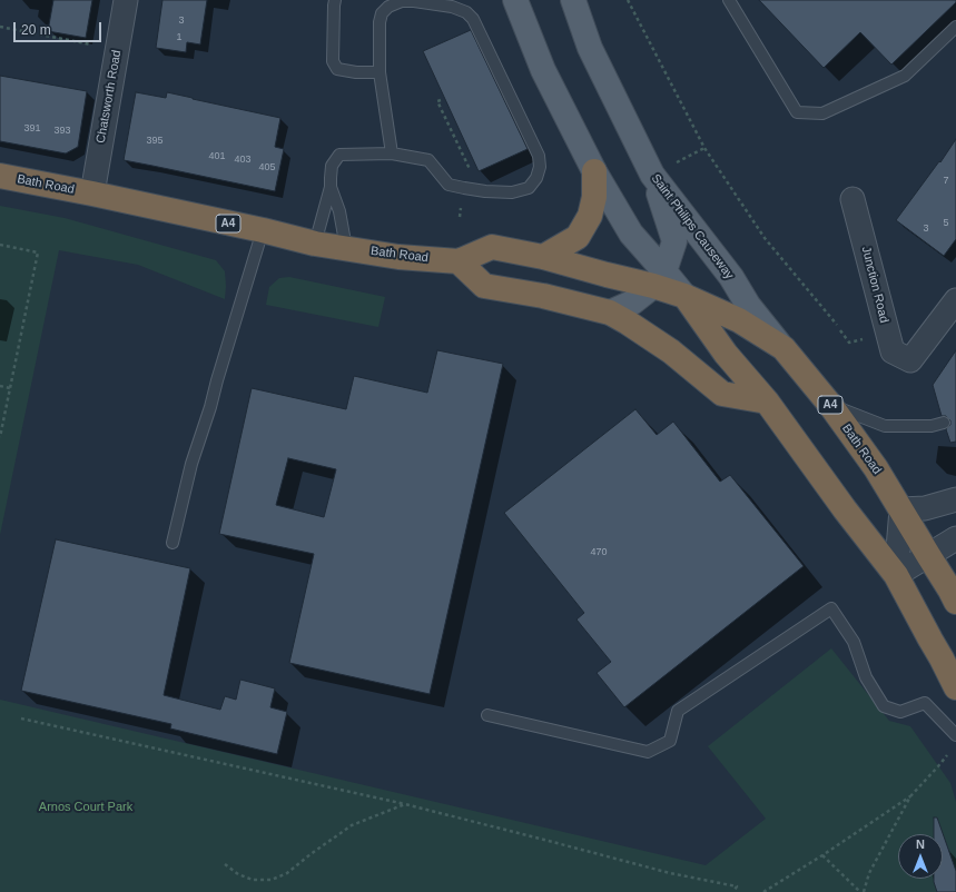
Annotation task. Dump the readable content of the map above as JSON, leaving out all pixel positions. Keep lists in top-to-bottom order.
{
  "streets": {
    "highway": ["Bath Road", "A4"],
    "main road": ["Saint Philips Causeway"],
    "street": ["Chatsworth Road", "Junction Road"]
  },
  "crossings": [
    ["Chatsworth Road", "Bath Road"],
    ["Bath Road", "A4"],
    ["Bath Road", "Saint Philips Causeway"]
  ],
  "parks": ["Arnos Court Park"],
  "house_numbers": [
    "3",
    "1",
    "391",
    "393",
    "395",
    "401",
    "403",
    "405",
    "7",
    "5",
    "3",
    "470"
  ],
  "scale_bar": "20 m",
  "north": "top"
}
